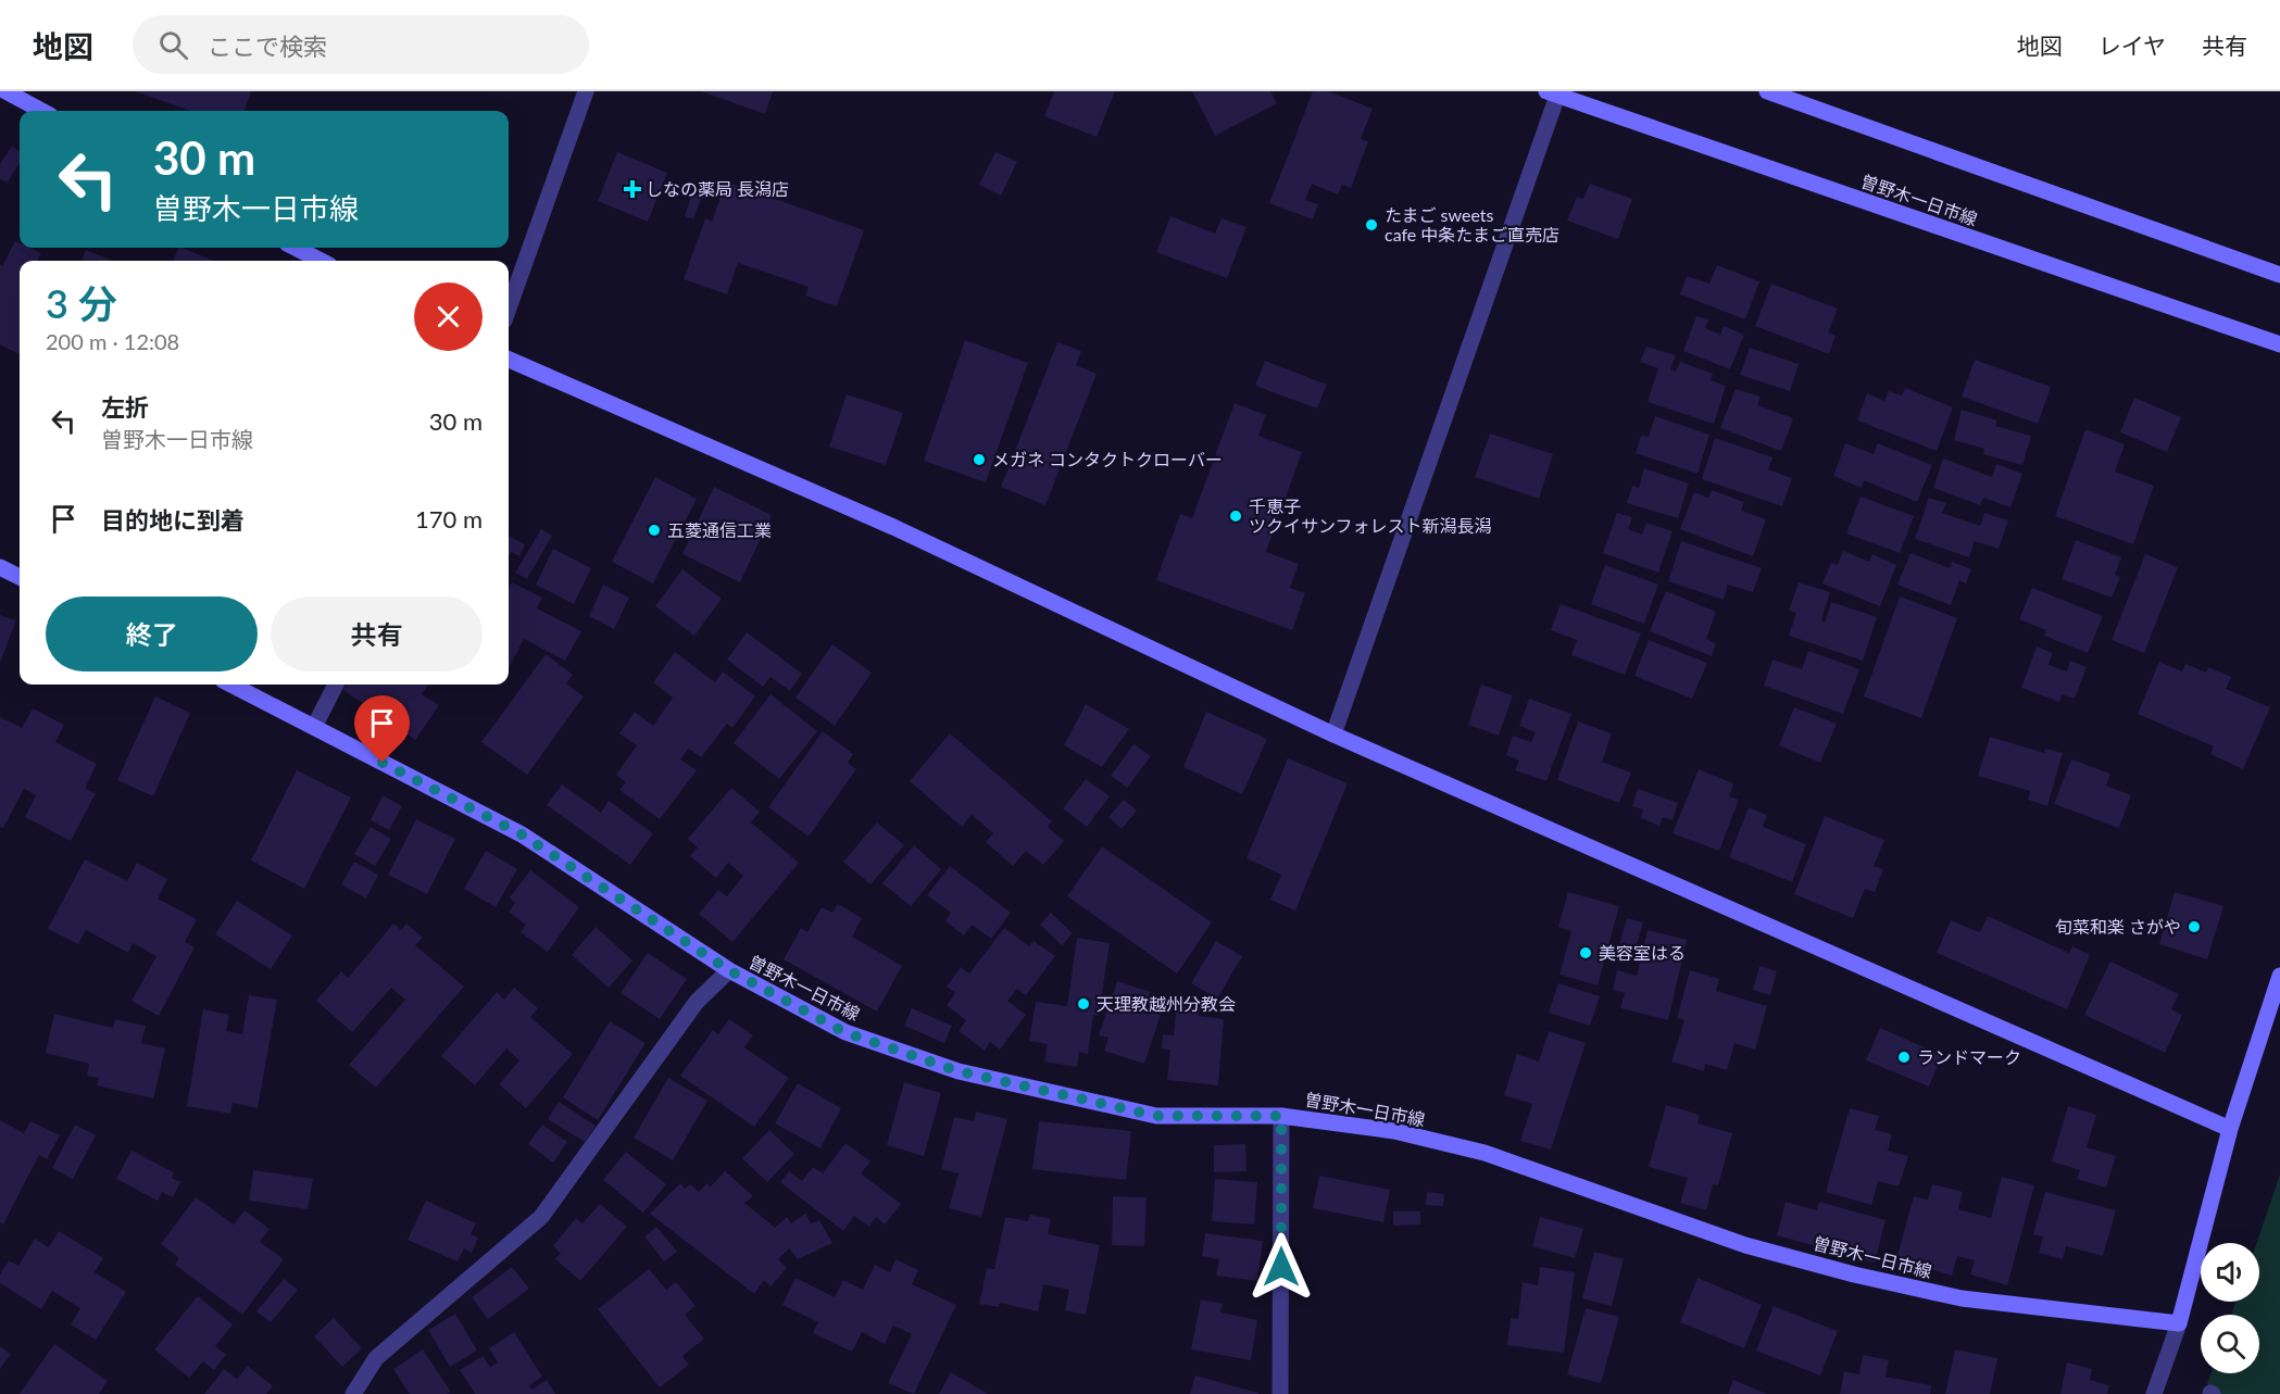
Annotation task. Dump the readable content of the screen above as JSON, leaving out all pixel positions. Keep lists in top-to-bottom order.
{
  "streets": {
    "main road": ["曽野木一日市線"]
  },
  "places": {
    "health": ["しなの薬局 長潟店"],
    "other": [
      "たまご sweets cafe 中条たまご直売店",
      "メガネ コンタクトクローバー",
      "千恵子 ツクイサンフォレスト新潟長潟",
      "五菱通信工業",
      "旬菜和楽 さがや",
      "美容室はる",
      "天理教越州分教会",
      "ランドマーク"
    ]
  },
  "page": {
    "header": "地図",
    "search": "ここで検索",
    "nav": ["地図", "レイヤ", "共有"],
    "turn": ["30 m", "曽野木一日市線"],
    "heading": ["3 分", "200 m · 12:08"],
    "list": [
      {
        "name": "左折",
        "note": "曽野木一日市線",
        "value": "30 m"
      },
      {
        "name": "目的地に到着",
        "value": "170 m"
      }
    ],
    "buttons": ["終了", "共有"]
  }
}
